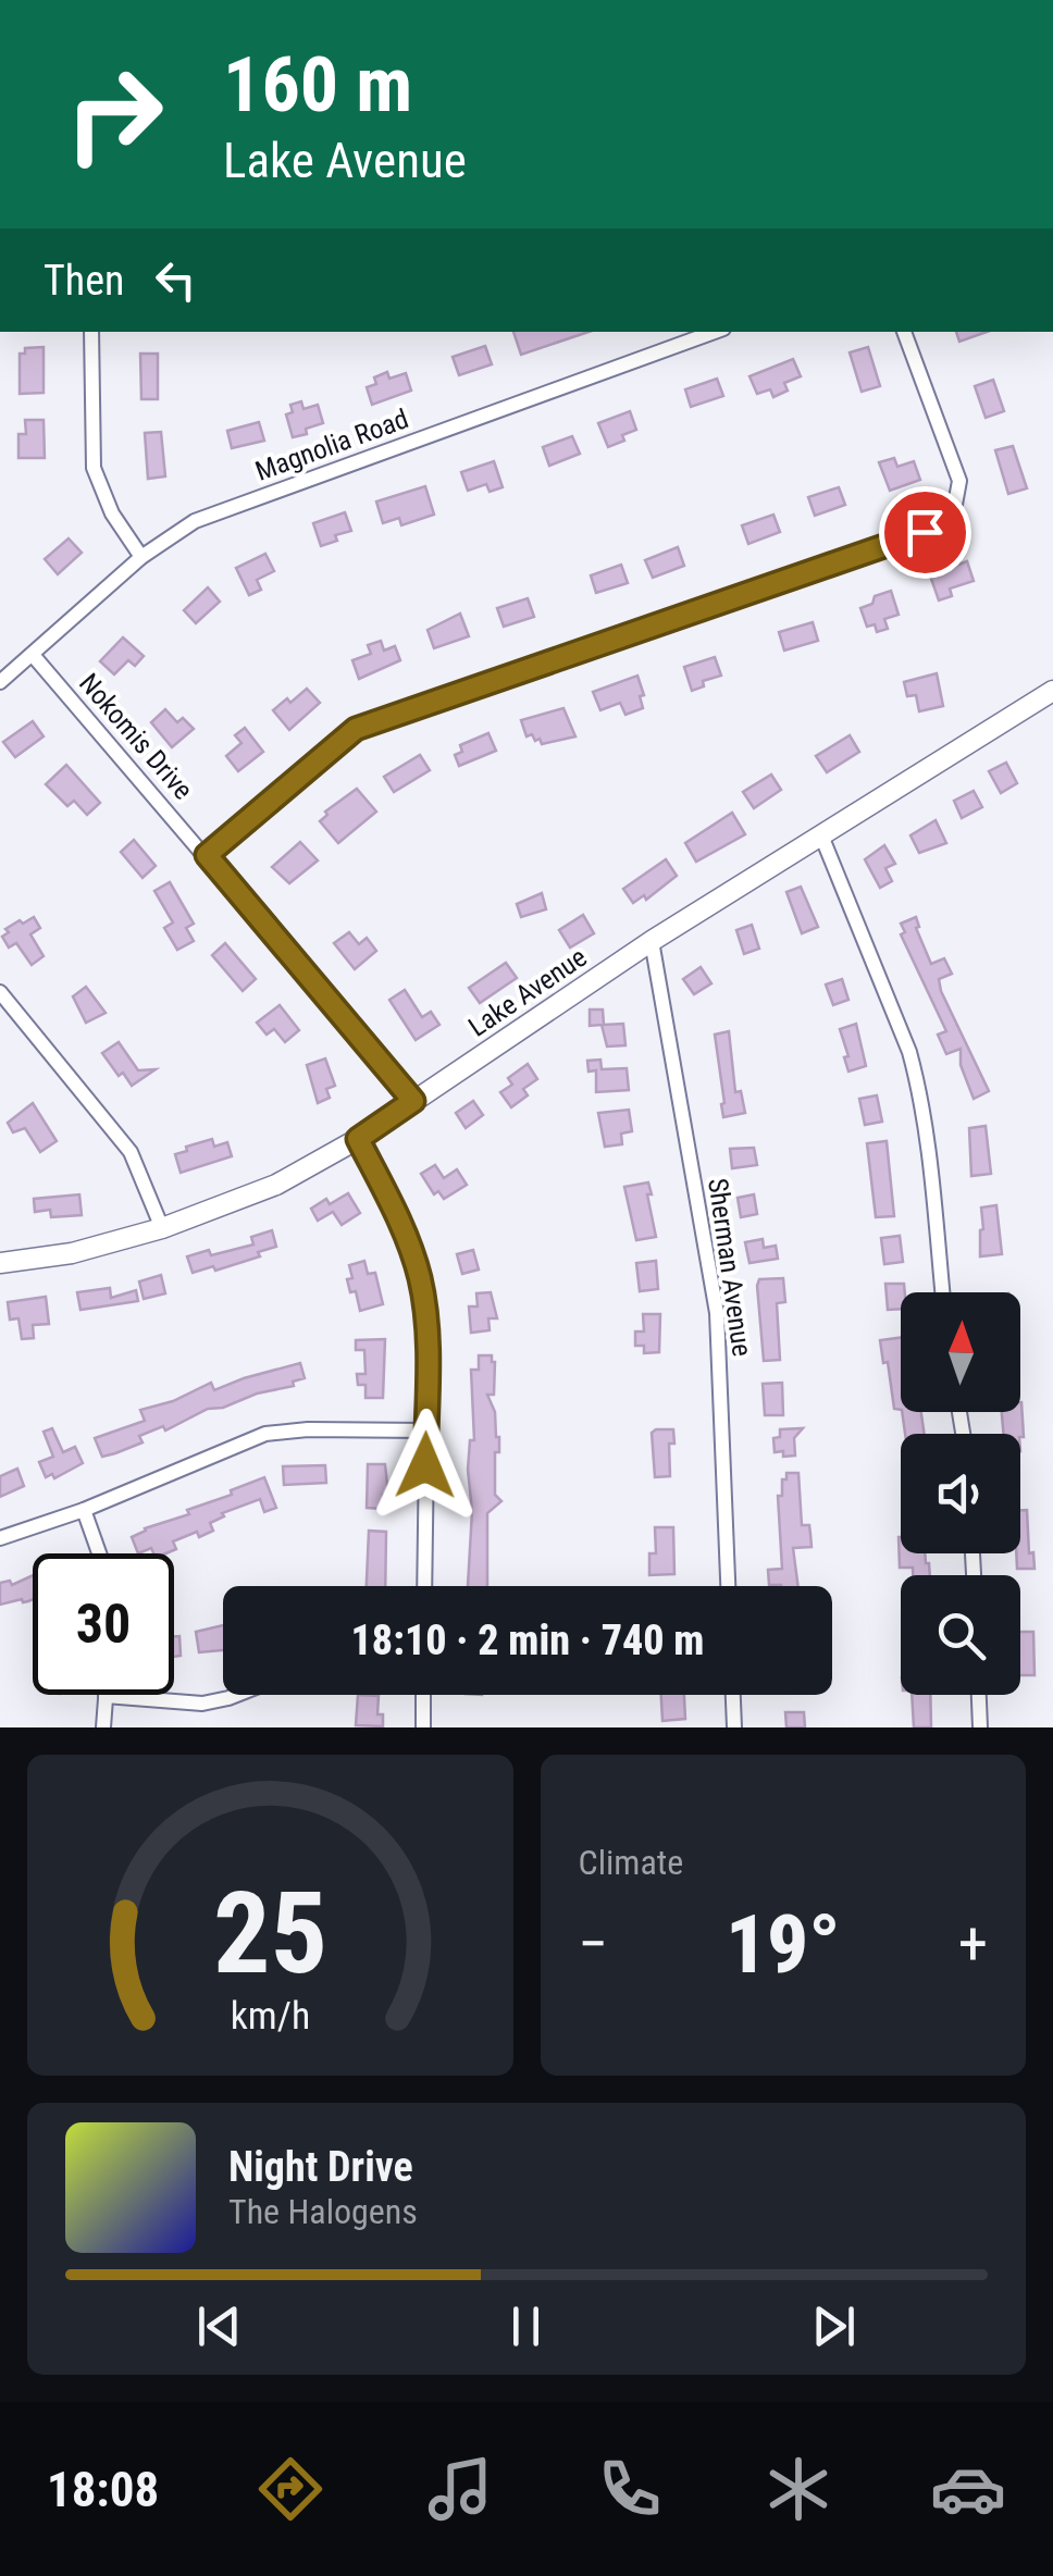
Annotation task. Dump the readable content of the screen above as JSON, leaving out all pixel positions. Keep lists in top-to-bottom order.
{
  "streets": {
    "street": [
      "Magnolia Road",
      "Nokomis Drive",
      "Lake Avenue",
      "Sherman Avenue"
    ]
  },
  "crossings": [
    ["Magnolia Road", "Nokomis Drive"],
    ["Nokomis Drive", "Lake Avenue"],
    ["Lake Avenue", "Sherman Avenue"]
  ],
  "north": "top",
  "page": {
    "turn": ["160 m", "Lake Avenue"],
    "then": "Then",
    "limit": "30",
    "trip": "18:10 · 2 min · 740 m",
    "tile": "Climate",
    "heat": ["−", "19°", "+"],
    "song": ["Night Drive", "The Halogens"],
    "tabs": "18:08",
    "gauge": ["25", "km/h"]
  }
}
